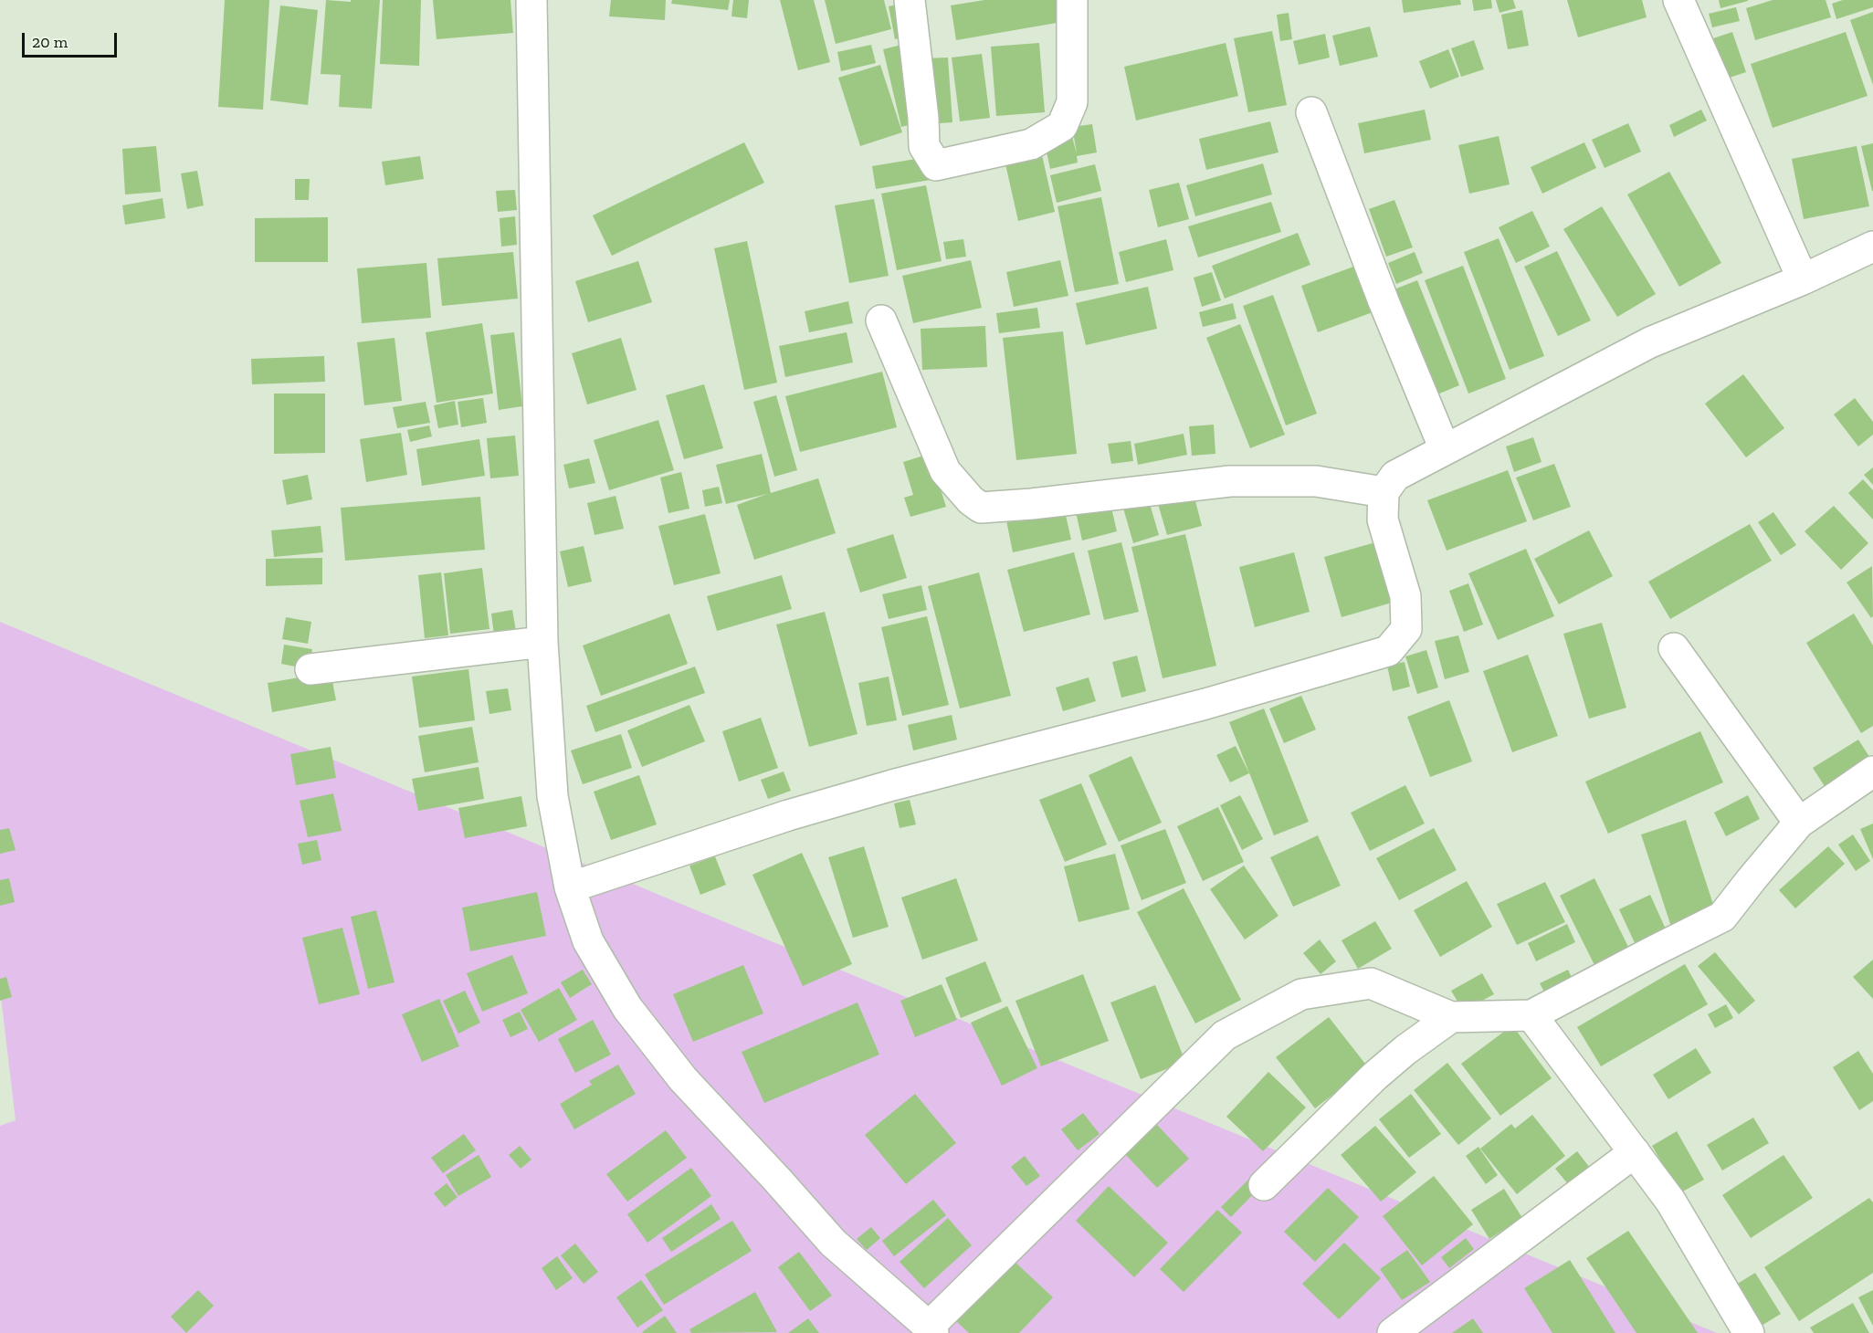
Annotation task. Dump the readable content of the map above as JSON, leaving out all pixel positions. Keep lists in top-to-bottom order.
{
  "scale_bar": "20 m"
}
